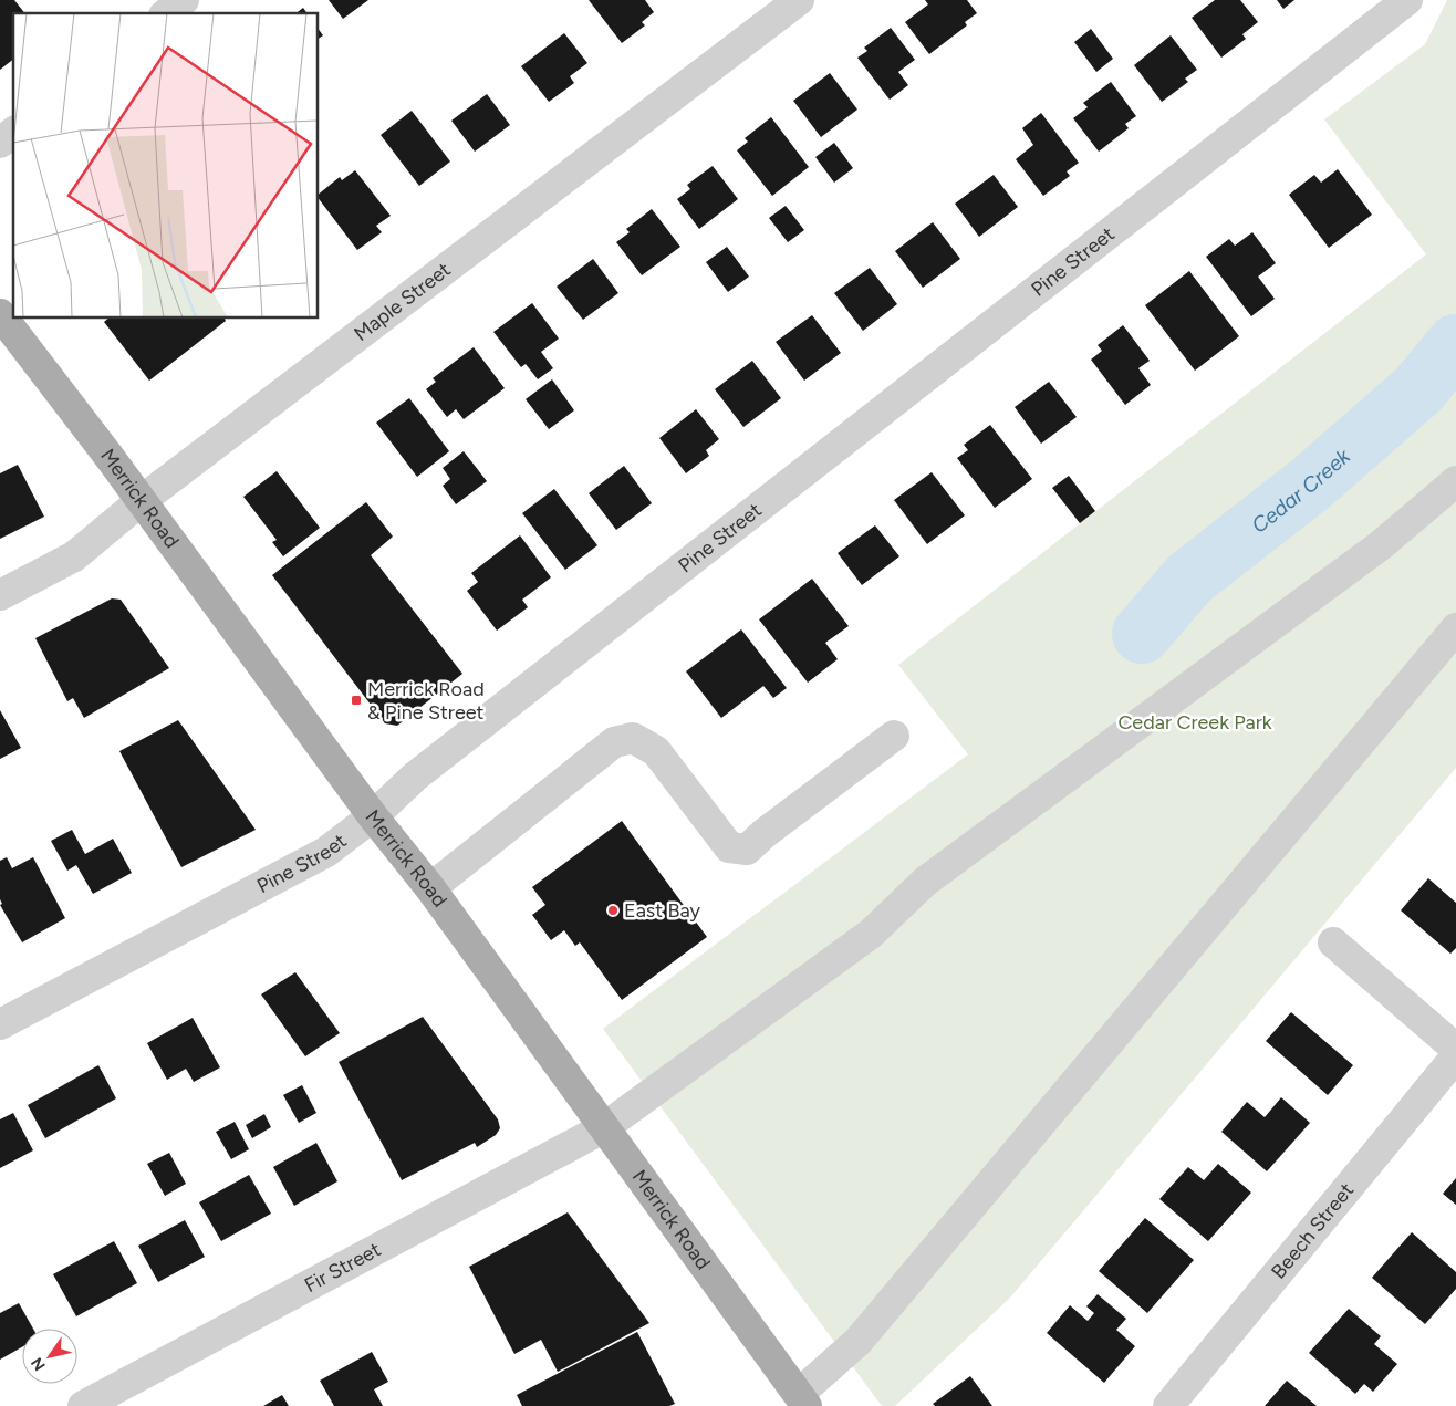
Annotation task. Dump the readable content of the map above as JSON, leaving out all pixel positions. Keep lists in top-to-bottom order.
{
  "streets": {
    "main road": ["Merrick Road"],
    "street": [
      "Pine Street",
      "Maple Street",
      "Beech Street",
      "Fir Street"
    ]
  },
  "crossings": [
    ["Pine Street", "Merrick Road"],
    ["Maple Street", "Merrick Road"],
    ["Merrick Road", "Fir Street"]
  ],
  "water": ["Cedar Creek"],
  "parks": ["Cedar Creek Park"],
  "places": {
    "transit": ["Merrick Road & Pine Street"],
    "other": ["East Bay"]
  },
  "north": "bottom left"
}
